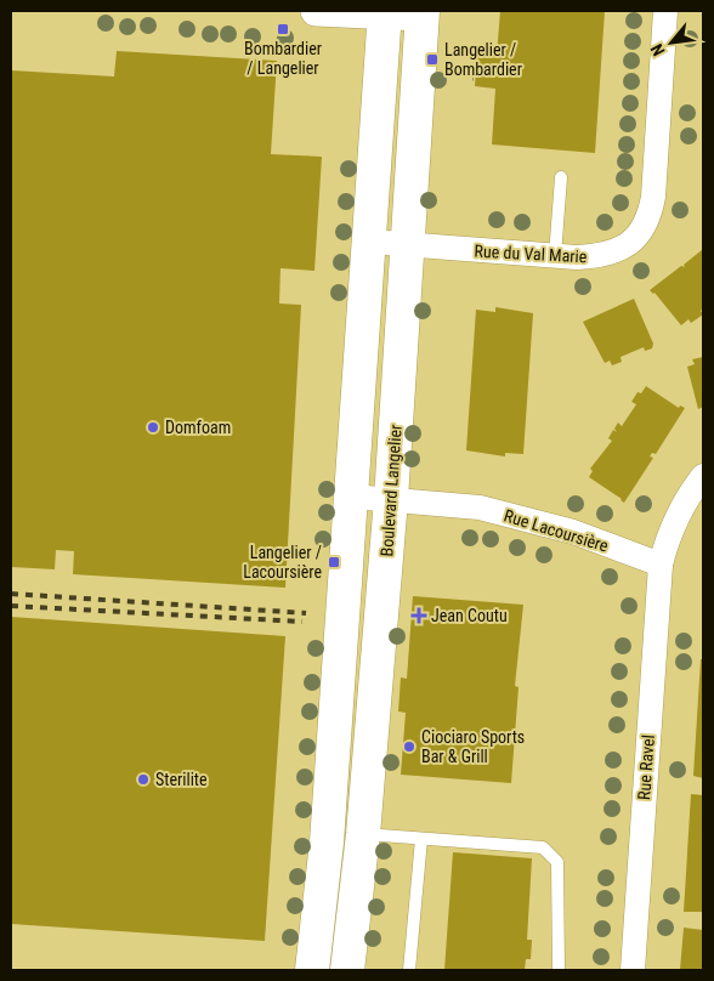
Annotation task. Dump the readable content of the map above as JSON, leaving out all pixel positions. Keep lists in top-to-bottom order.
{
  "streets": {
    "main road": ["Boulevard Langelier"],
    "street": ["Rue du Val Marie", "Rue Lacoursière", "Rue Ravel"]
  },
  "crossings": [
    ["Rue du Val Marie", "Boulevard Langelier"],
    ["Boulevard Langelier", "Rue Lacoursière"],
    ["Rue Lacoursière", "Rue Ravel"]
  ],
  "places": {
    "transit": ["Bombardier / Langelier", "Langelier / Bombardier", "Langelier / Lacoursière"],
    "other": ["Domfoam", "Ciociaro Sports Bar & Grill", "Sterilite"],
    "health": ["Jean Coutu"]
  },
  "north": "bottom left"
}
